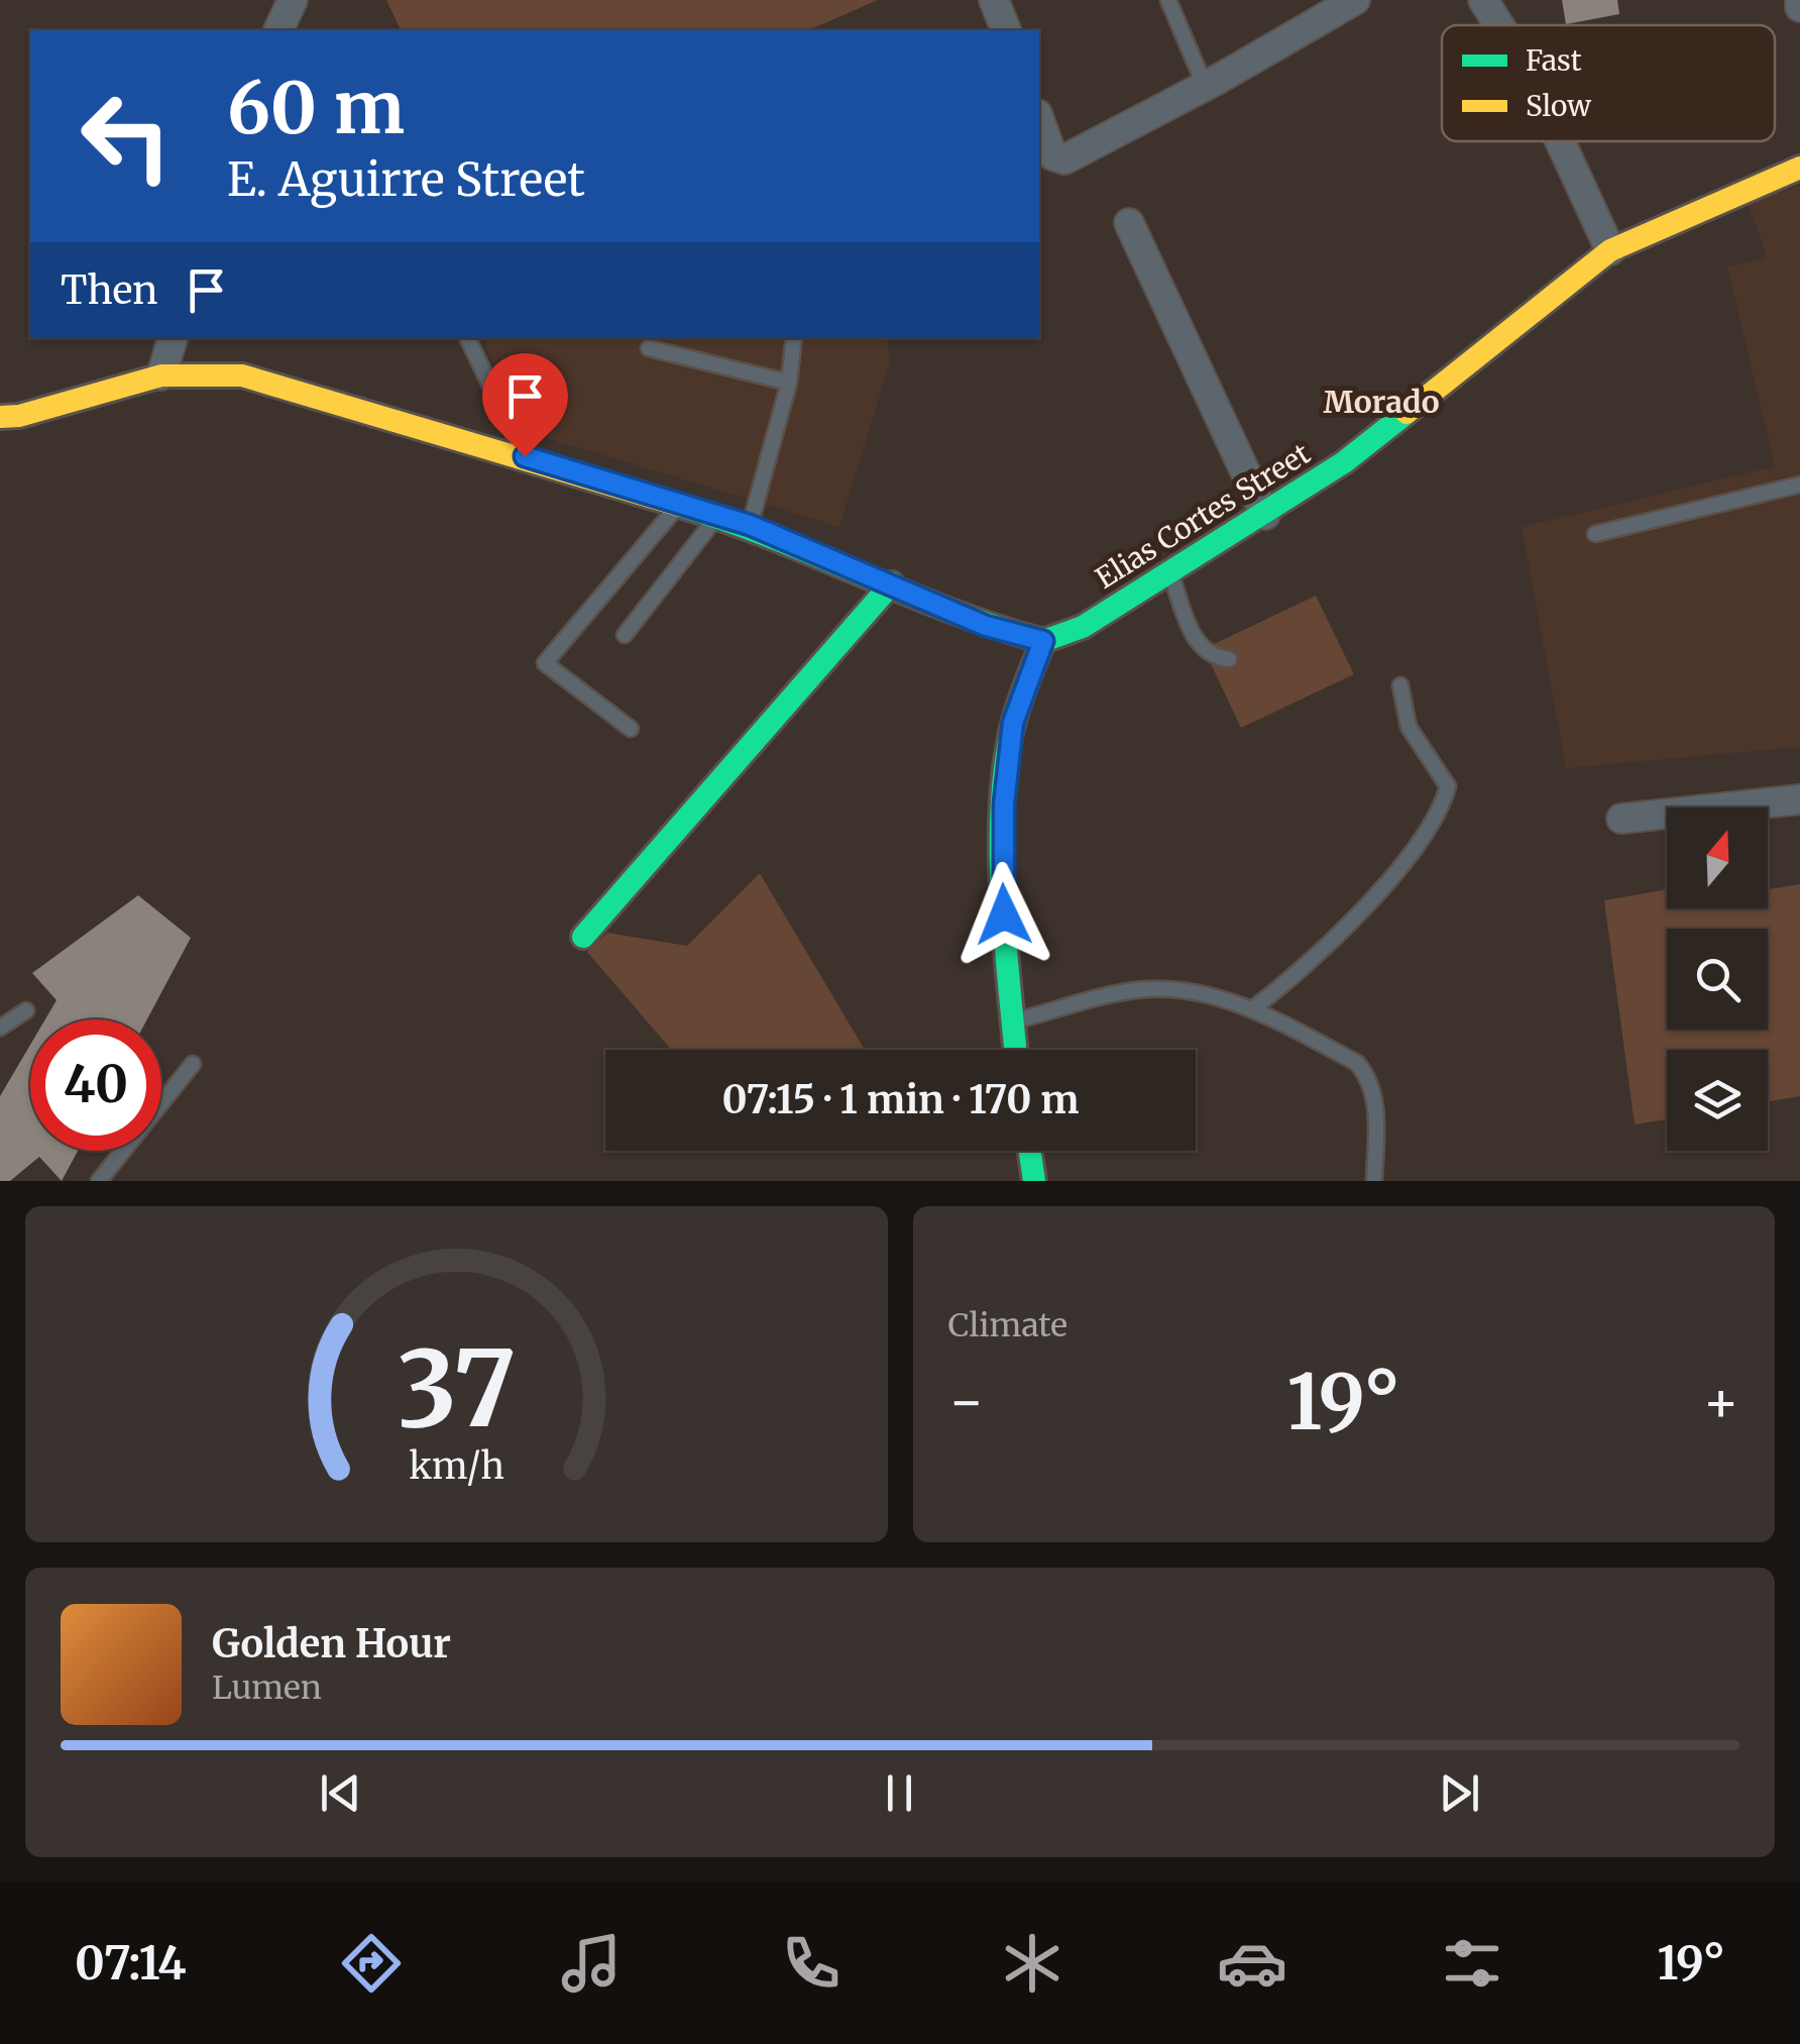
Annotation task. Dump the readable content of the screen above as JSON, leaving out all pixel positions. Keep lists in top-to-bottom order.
{
  "streets": {
    "street": ["Elias Cortes Street"]
  },
  "districts": ["Morado"],
  "legend": ["Fast", "Slow"],
  "north": "top",
  "page": {
    "turn": ["60 m", "E. Aguirre Street"],
    "then": "Then",
    "limit": "40",
    "trip": "07:15 · 1 min · 170 m",
    "tile": "Climate",
    "heat": ["−", "19°", "+"],
    "song": ["Golden Hour", "Lumen"],
    "tabs": ["07:14", "19°"],
    "gauge": ["37", "km/h"]
  }
}
